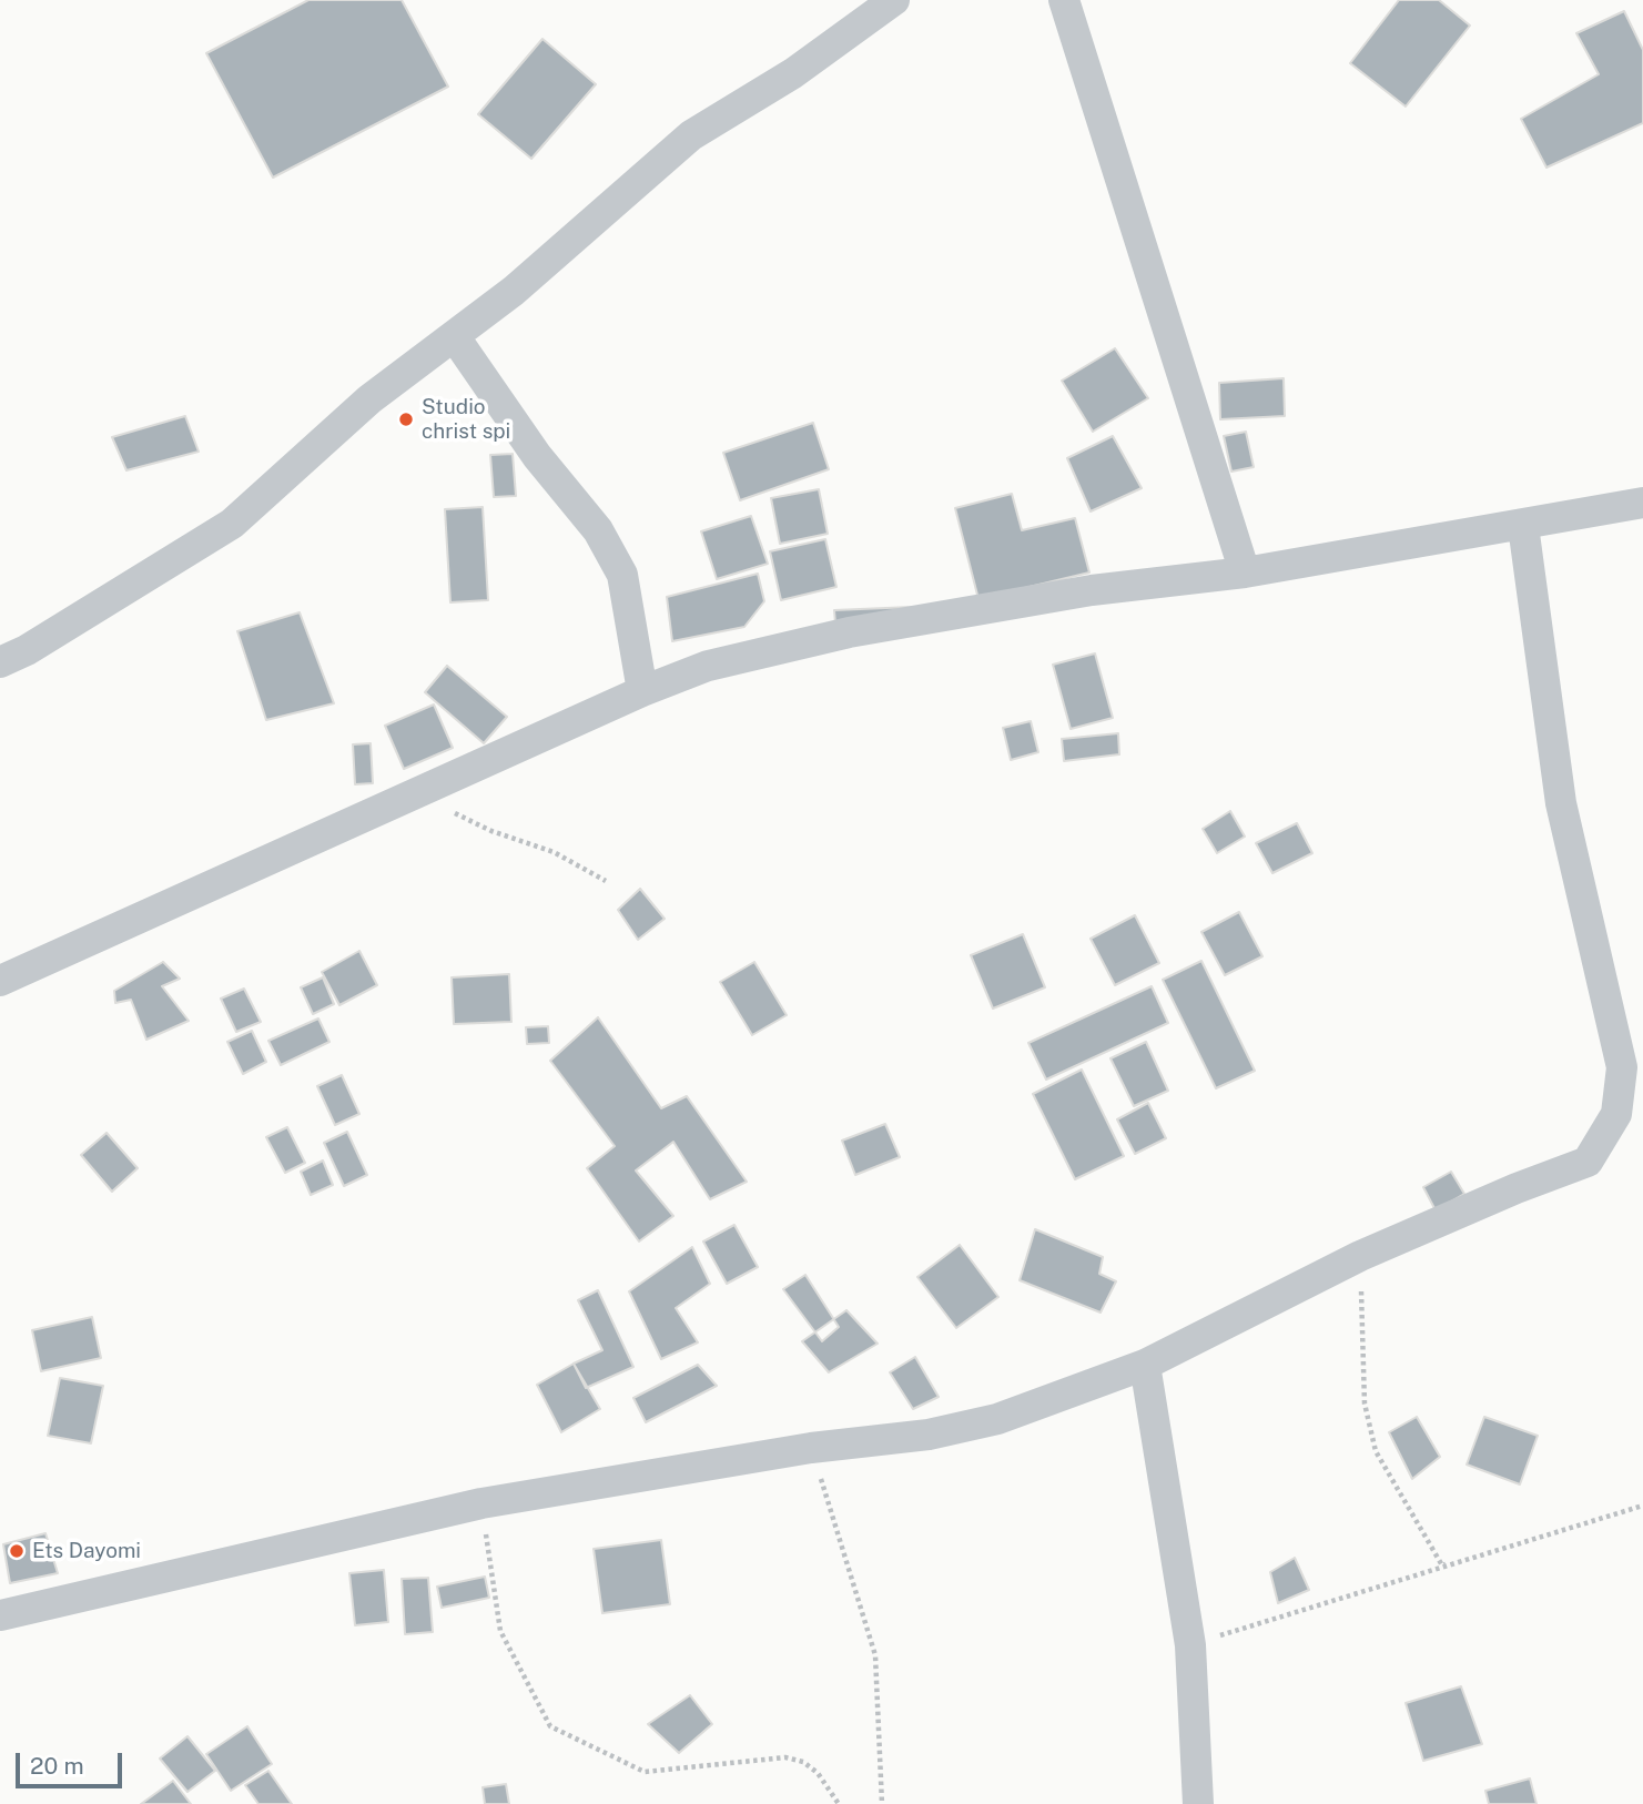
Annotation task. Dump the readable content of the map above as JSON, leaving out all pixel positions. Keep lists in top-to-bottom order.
{
  "places": ["Studio christ spi", "Ets Dayomi"],
  "scale_bar": "20 m"
}
